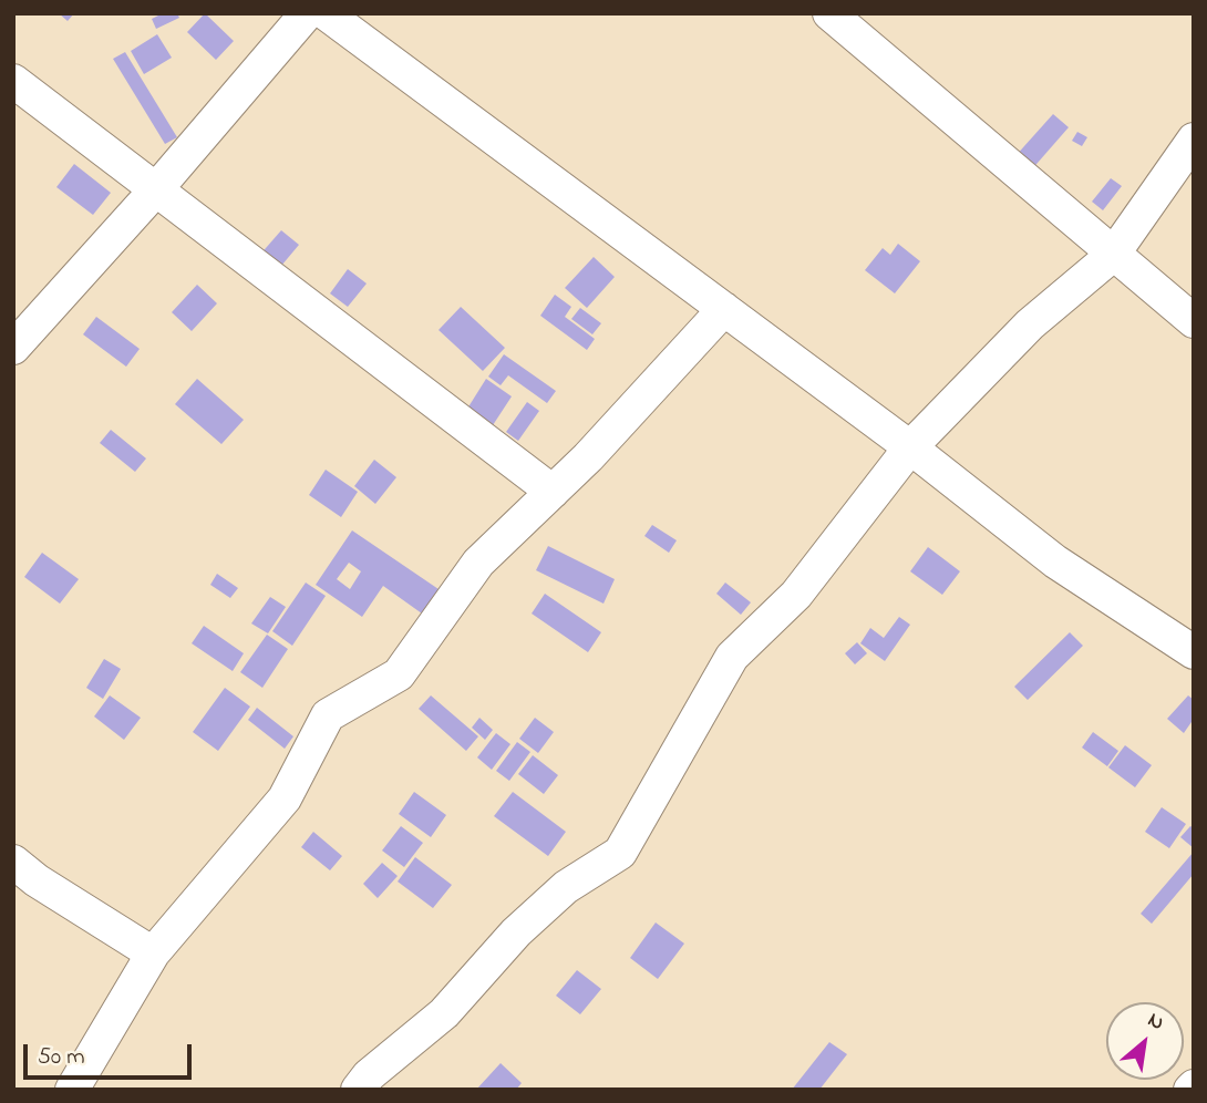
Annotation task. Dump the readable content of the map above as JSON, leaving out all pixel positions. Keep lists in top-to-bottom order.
{
  "scale_bar": "50 m",
  "north": "top right"
}
